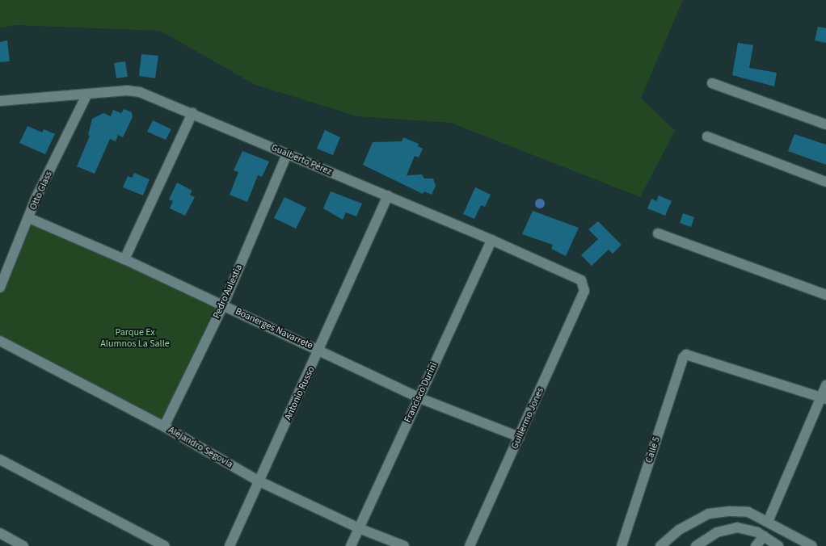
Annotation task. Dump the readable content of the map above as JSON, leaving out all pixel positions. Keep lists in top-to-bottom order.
{
  "streets": {
    "street": [
      "Gualberto Pérez",
      "Otto Glass",
      "Pedro Aulestia",
      "Boanerges Navarrete",
      "Francisco Durini",
      "Antonio Russo",
      "Guillermo Jones",
      "Alejandro Segovia",
      "Calle 5"
    ]
  },
  "crossings": [
    ["Gualberto Pérez", "Otto Glass"],
    ["Gualberto Pérez", "Pedro Aulestia"],
    ["Gualberto Pérez", "Francisco Durini"],
    ["Gualberto Pérez", "Antonio Russo"],
    ["Gualberto Pérez", "Guillermo Jones"],
    ["Otto Glass", "Boanerges Navarrete"],
    ["Pedro Aulestia", "Boanerges Navarrete"],
    ["Pedro Aulestia", "Alejandro Segovia"],
    ["Boanerges Navarrete", "Francisco Durini"],
    ["Boanerges Navarrete", "Antonio Russo"],
    ["Boanerges Navarrete", "Guillermo Jones"],
    ["Francisco Durini", "Alejandro Segovia"],
    ["Antonio Russo", "Alejandro Segovia"]
  ],
  "parks": ["Parque Ex Alumnos La Salle"]
}
